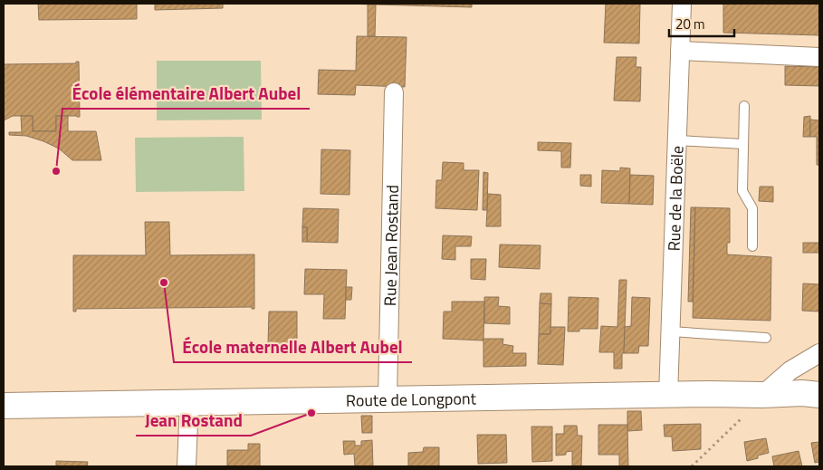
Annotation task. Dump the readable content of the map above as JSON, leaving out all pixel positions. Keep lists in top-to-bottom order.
{
  "streets": {
    "main road": ["Route de Longpont"],
    "street": ["Rue de la Boële", "Rue Jean Rostand"]
  },
  "crossings": [
    ["Rue de la Boële", "Route de Longpont"],
    ["Rue Jean Rostand", "Route de Longpont"]
  ],
  "places": ["École élémentaire Albert Aubel", "École maternelle Albert Aubel", "Jean Rostand"],
  "scale_bar": "20 m"
}
